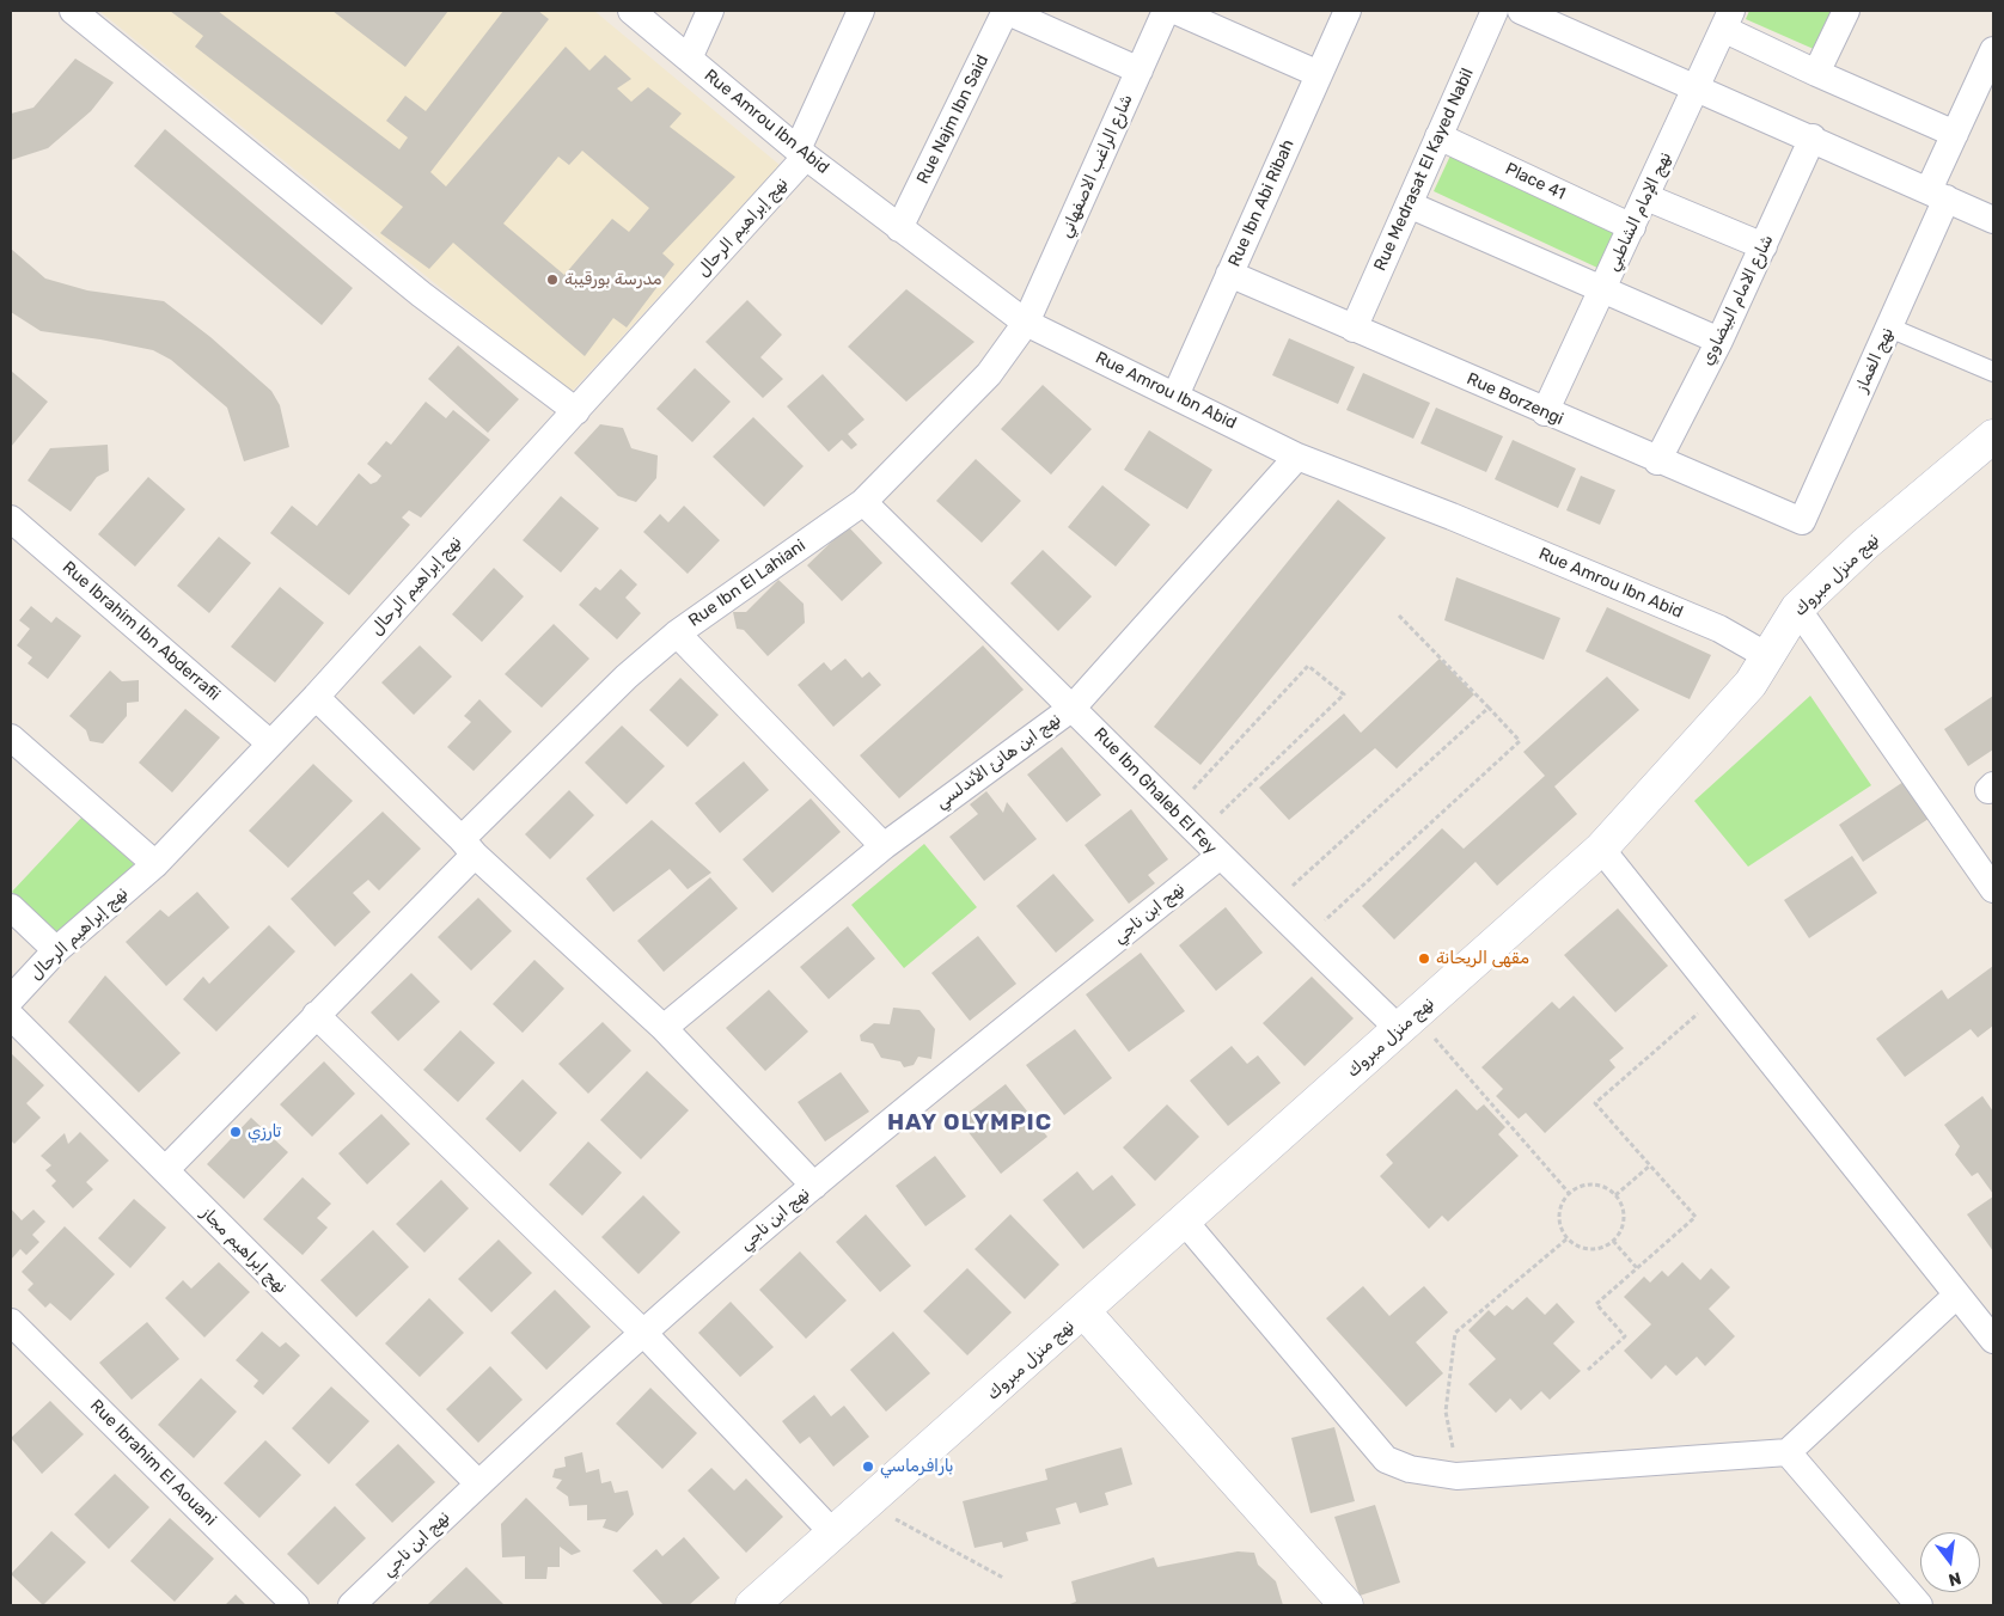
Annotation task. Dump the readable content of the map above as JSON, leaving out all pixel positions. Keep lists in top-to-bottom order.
{
  "streets": {
    "street": [
      "Rue Najm Ibn Said",
      "Rue Amrou Ibn Abid",
      "شارع الراغب الاصفهاني",
      "Rue Medrasat El Kayed Nabil",
      "Place 41",
      "Rue Ibn Abi Ribah",
      "نهج الإمام الشاطبي",
      "نهج إبراهيم الرحال",
      "شارع الامام البيضاوي",
      "نهج الغماز",
      "Rue Borzengi",
      "نهج منزل مبروك",
      "Rue Ibn El Lahiani",
      "Rue Ibrahim Ibn Abderrafii",
      "نهج ابن هانئ الأندلسي",
      "Rue Ibn Ghaleb El Fey",
      "نهج ابن ناجي",
      "نهج إبراهيم مجاز",
      "Rue Ibrahim El Aouani"
    ]
  },
  "crossings": [
    ["Rue Najm Ibn Said", "Rue Amrou Ibn Abid"],
    ["Rue Amrou Ibn Abid", "شارع الراغب الاصفهاني"],
    ["Rue Amrou Ibn Abid", "Rue Ibn Abi Ribah"],
    ["Rue Amrou Ibn Abid", "نهج إبراهيم الرحال"],
    ["Rue Amrou Ibn Abid", "نهج منزل مبروك"],
    ["Rue Amrou Ibn Abid", "Rue Ibn El Lahiani"],
    ["Rue Amrou Ibn Abid", "نهج ابن هانئ الأندلسي"],
    ["شارع الراغب الاصفهاني", "Rue Ibn El Lahiani"],
    ["Rue Medrasat El Kayed Nabil", "Place 41"],
    ["Rue Medrasat El Kayed Nabil", "Rue Borzengi"],
    ["Place 41", "نهج الإمام الشاطبي"],
    ["Rue Ibn Abi Ribah", "Rue Borzengi"],
    ["نهج الإمام الشاطبي", "Rue Borzengi"],
    ["نهج إبراهيم الرحال", "Rue Ibrahim Ibn Abderrafii"],
    ["شارع الامام البيضاوي", "Rue Borzengi"],
    ["نهج الغماز", "Rue Borzengi"],
    ["نهج منزل مبروك", "Rue Ibn Ghaleb El Fey"],
    ["Rue Ibn El Lahiani", "Rue Ibn Ghaleb El Fey"],
    ["Rue Ibn El Lahiani", "نهج إبراهيم مجاز"],
    ["نهج ابن هانئ الأندلسي", "Rue Ibn Ghaleb El Fey"],
    ["Rue Ibn Ghaleb El Fey", "نهج ابن ناجي"],
    ["نهج ابن ناجي", "نهج إبراهيم مجاز"]
  ],
  "districts": ["HAY OLYMPIC"],
  "places": [
    "مدرسة بورقيبة",
    "مقهى الريحانة",
    "تارزي",
    "بارافرماسي"
  ],
  "north": "bottom"
}
